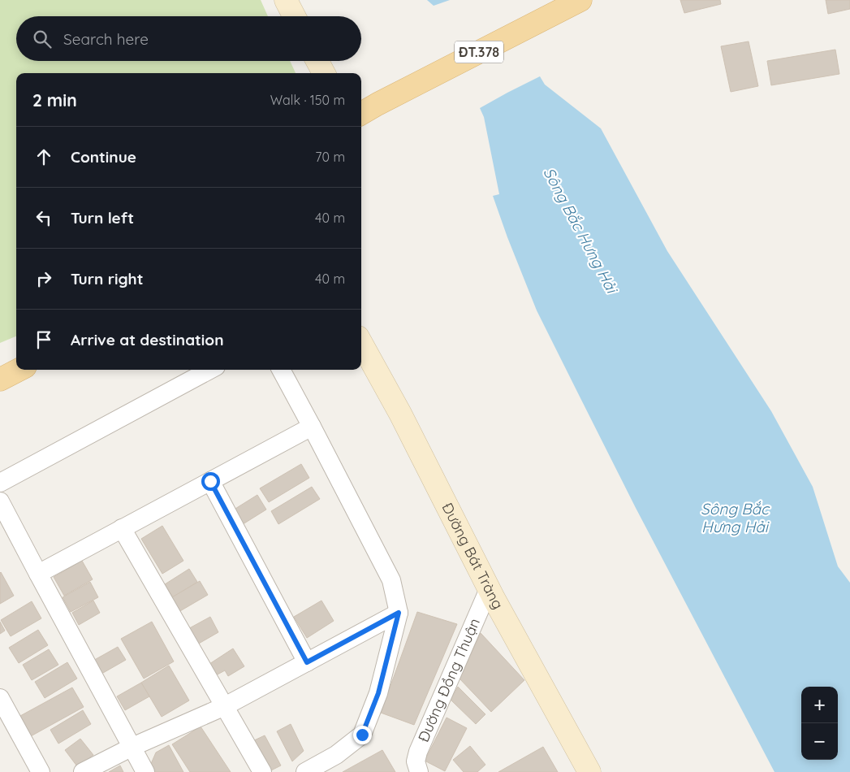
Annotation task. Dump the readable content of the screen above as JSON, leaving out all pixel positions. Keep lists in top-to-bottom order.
{
  "streets": {
    "main road": ["ĐT.378"],
    "street": ["Đường Bát Tràng", "Đường Đồng Thuận"]
  },
  "crossings": [
    ["Đường Bát Tràng", "Đường Đồng Thuận"]
  ],
  "water": ["Sông Bắc Hưng Hải"],
  "page": {
    "search": "Search here",
    "heading": ["2 min", "Walk · 150 m"],
    "list": [
      ["Continue", "70 m"],
      ["Turn left", "40 m"],
      ["Turn right", "40 m"],
      "Arrive at destination"
    ],
    "map_buttons": ["+", "−"]
  }
}
